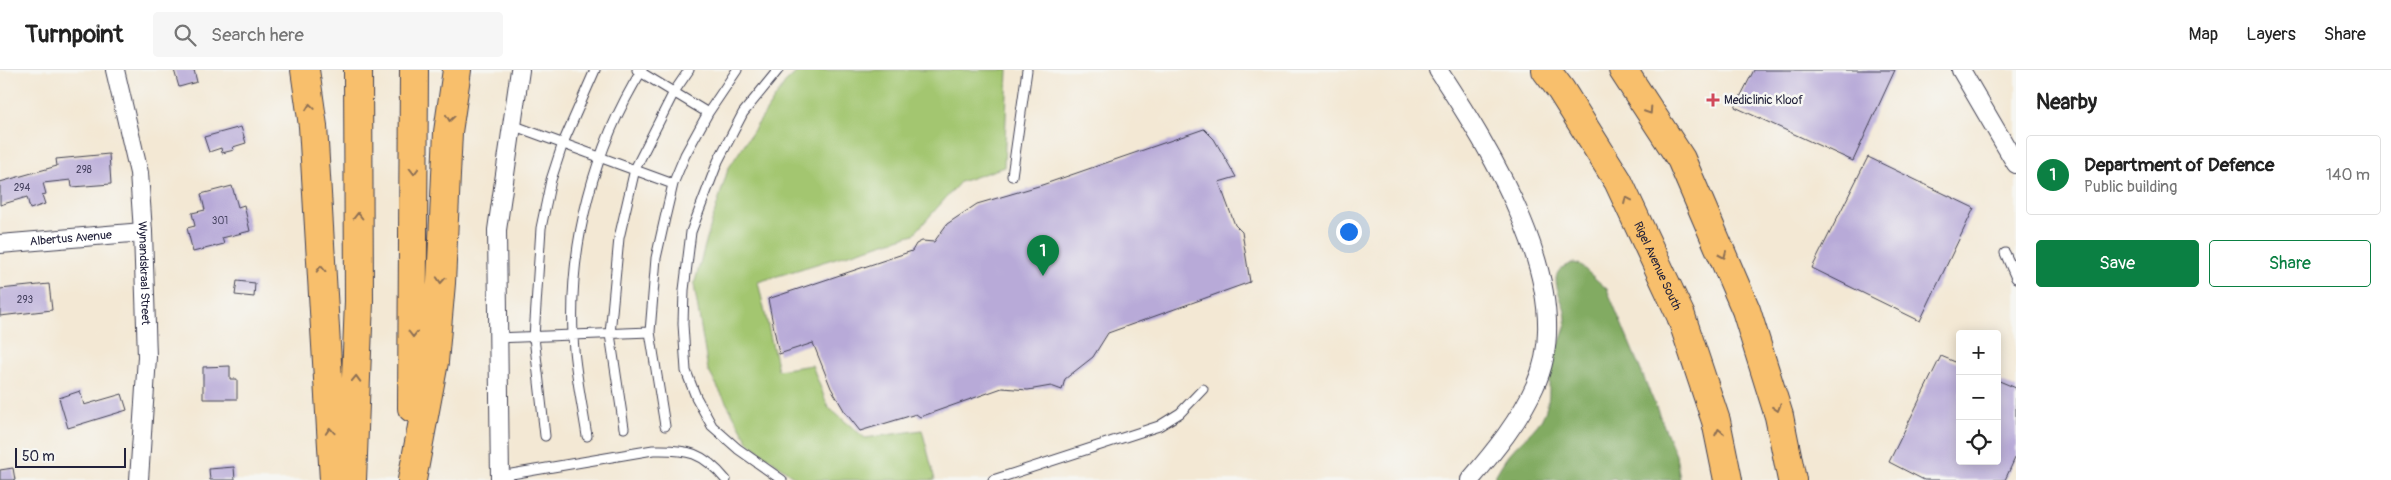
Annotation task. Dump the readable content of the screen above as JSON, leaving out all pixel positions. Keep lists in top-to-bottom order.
{
  "streets": {
    "main road": ["Rigel Avenue South"],
    "street": ["Albertus Avenue", "Wynandskraal Street"]
  },
  "crossings": [
    ["Albertus Avenue", "Wynandskraal Street"]
  ],
  "places": {
    "health": ["Mediclinic Kloof"]
  },
  "house_numbers": [
    "298",
    "294",
    "301",
    "293"
  ],
  "scale_bar": "50 m",
  "page": {
    "header": "Turnpoint",
    "search": "Search here",
    "nav": ["Map", "Layers", "Share"],
    "heading": "Nearby",
    "list": [
      {
        "mark": "1",
        "name": "Department of Defence",
        "note": "Public building",
        "value": "140 m"
      }
    ],
    "buttons": ["Save", "Share"],
    "pins": "1",
    "map_buttons": ["+", "−"],
    "scale": "50 m"
  }
}
